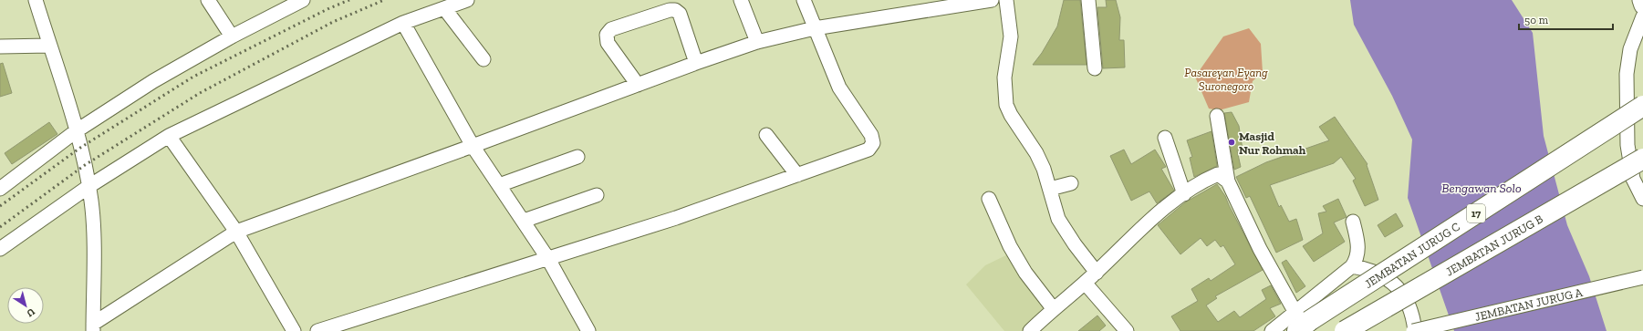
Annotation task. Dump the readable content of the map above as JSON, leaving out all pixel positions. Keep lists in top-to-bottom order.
{
  "streets": {
    "highway": ["17", "JEMBATAN JURUG B", "JEMBATAN JURUG C"],
    "street": ["JEMBATAN JURUG A"]
  },
  "water": ["Bengawan Solo"],
  "parks": ["Pasareyan Eyang Suronegoro"],
  "places": ["Masjid Nur Rohmah"],
  "scale_bar": "50 m",
  "north": "bottom right"
}
